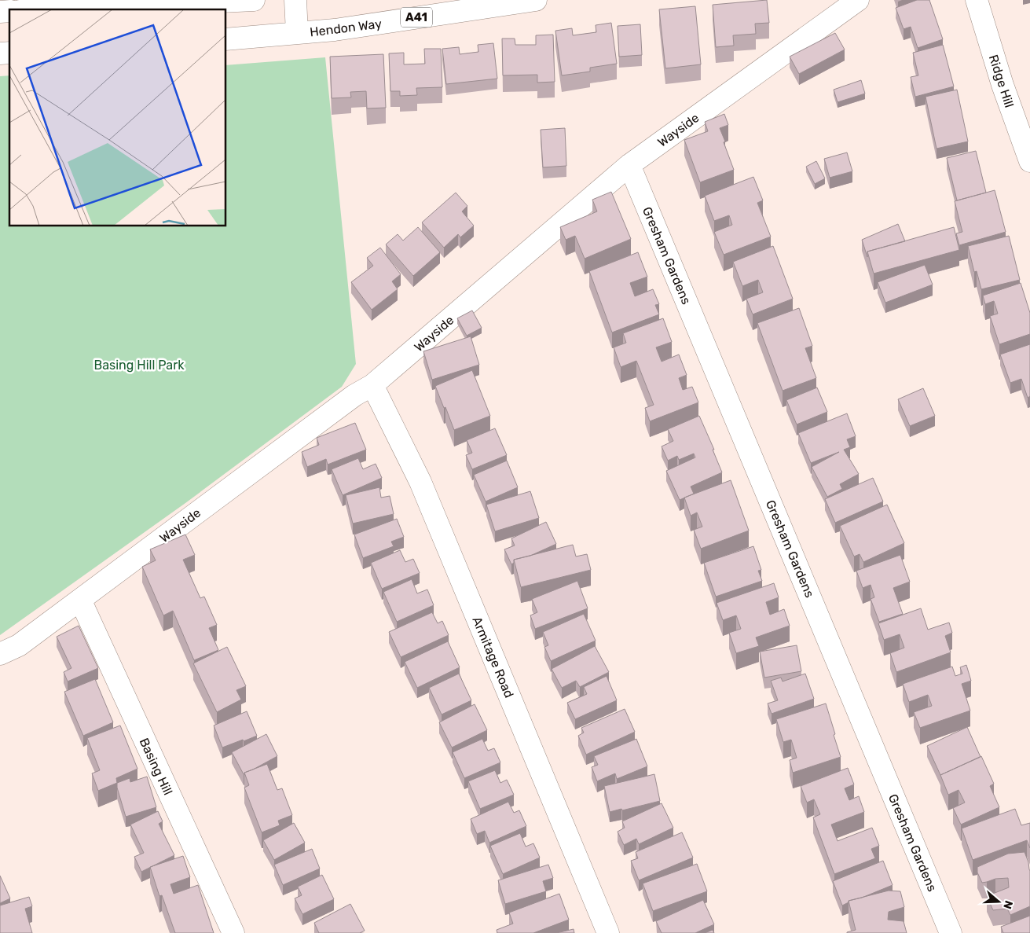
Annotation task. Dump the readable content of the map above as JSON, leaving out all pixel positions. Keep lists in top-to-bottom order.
{
  "streets": {
    "main road": [
      "A41",
      "Hendon Way",
      "Ridge Hill",
      "Wayside",
      "Gresham Gardens",
      "Armitage Road",
      "Basing Hill"
    ]
  },
  "crossings": [
    ["Wayside", "Gresham Gardens"],
    ["Wayside", "Armitage Road"],
    ["Wayside", "Basing Hill"]
  ],
  "parks": ["Basing Hill Park"],
  "north": "right"
}
